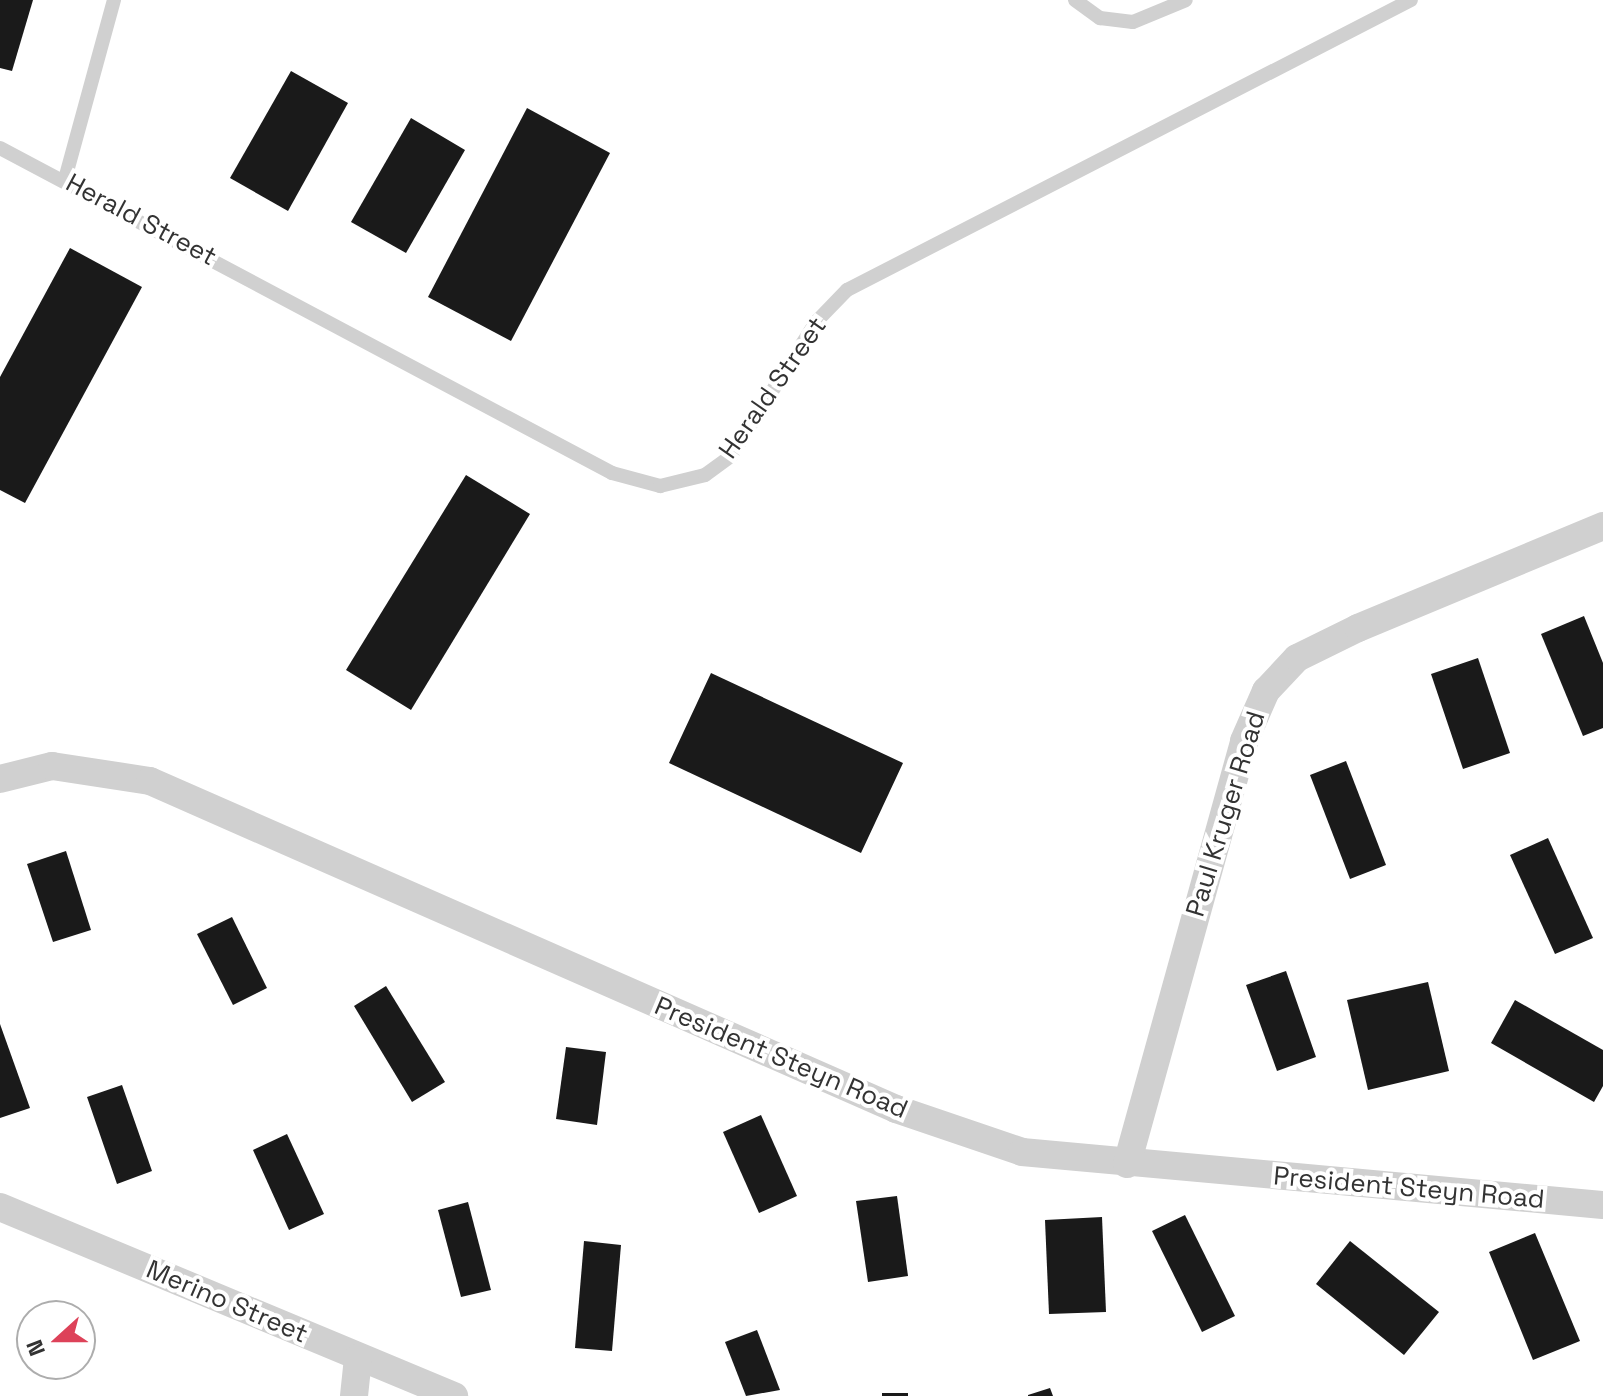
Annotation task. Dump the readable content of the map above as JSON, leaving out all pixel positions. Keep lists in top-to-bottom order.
{
  "streets": {
    "street": ["Paul Kruger Road", "President Steyn Road", "Merino Street"],
    "lane": ["Herald Street"]
  },
  "crossings": [
    ["Paul Kruger Road", "President Steyn Road"]
  ],
  "north": "left"
}
